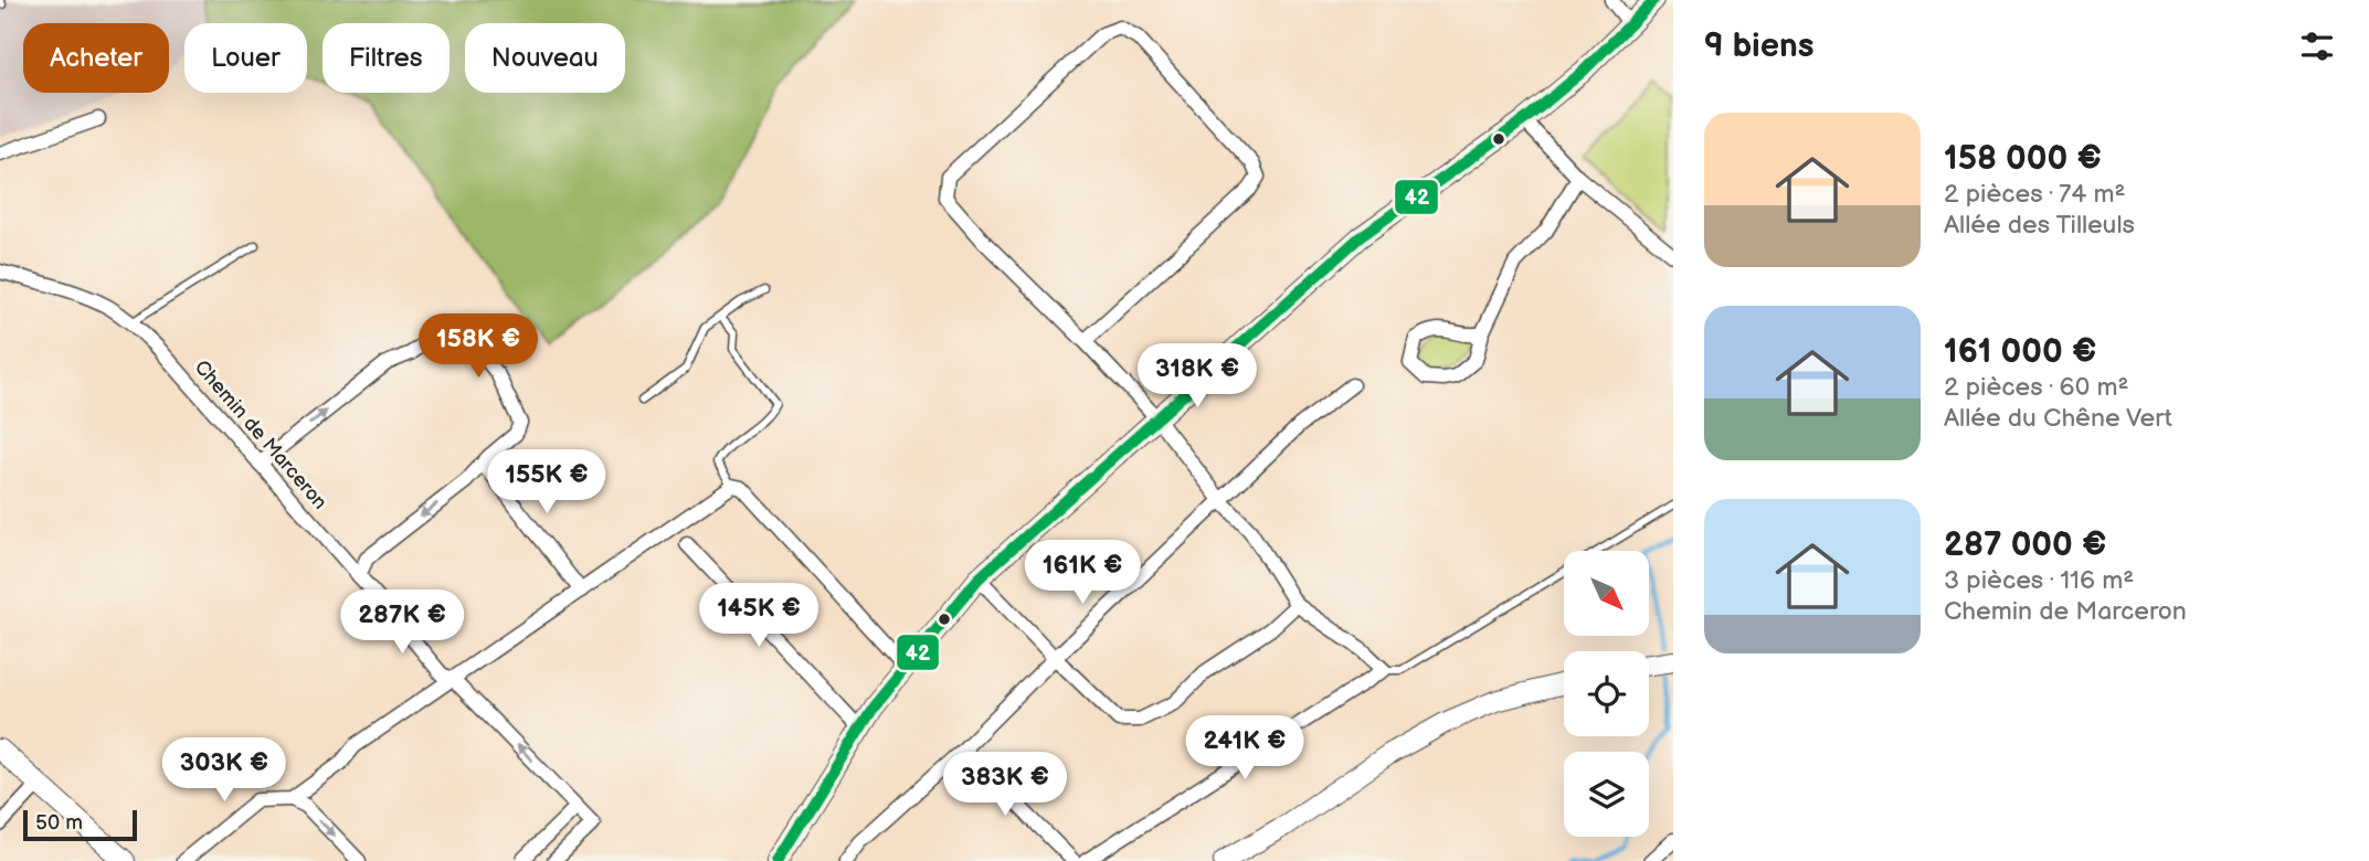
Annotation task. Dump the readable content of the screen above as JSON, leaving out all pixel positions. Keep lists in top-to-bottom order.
{
  "streets": {
    "street": ["Chemin de Marceron"]
  },
  "lines": ["transit line 42"],
  "scale_bar": "50 m",
  "north": "bottom right",
  "page": {
    "heading": "9 biens",
    "chip": [
      "Acheter",
      "Louer",
      "Filtres",
      "Nouveau"
    ],
    "list": [
      {
        "name": "158 000 €",
        "note": "2 pièces · 74 m² · Allée des Tilleuls"
      },
      {
        "name": "161 000 €",
        "note": "2 pièces · 60 m² · Allée du Chêne Vert"
      },
      {
        "name": "287 000 €",
        "note": "3 pièces · 116 m² · Chemin de Marceron"
      }
    ],
    "price": [
      "158K €",
      "318K €",
      "155K €",
      "161K €",
      "145K €",
      "287K €",
      "241K €",
      "303K €",
      "383K €"
    ],
    "scale": "50 m"
  }
}
